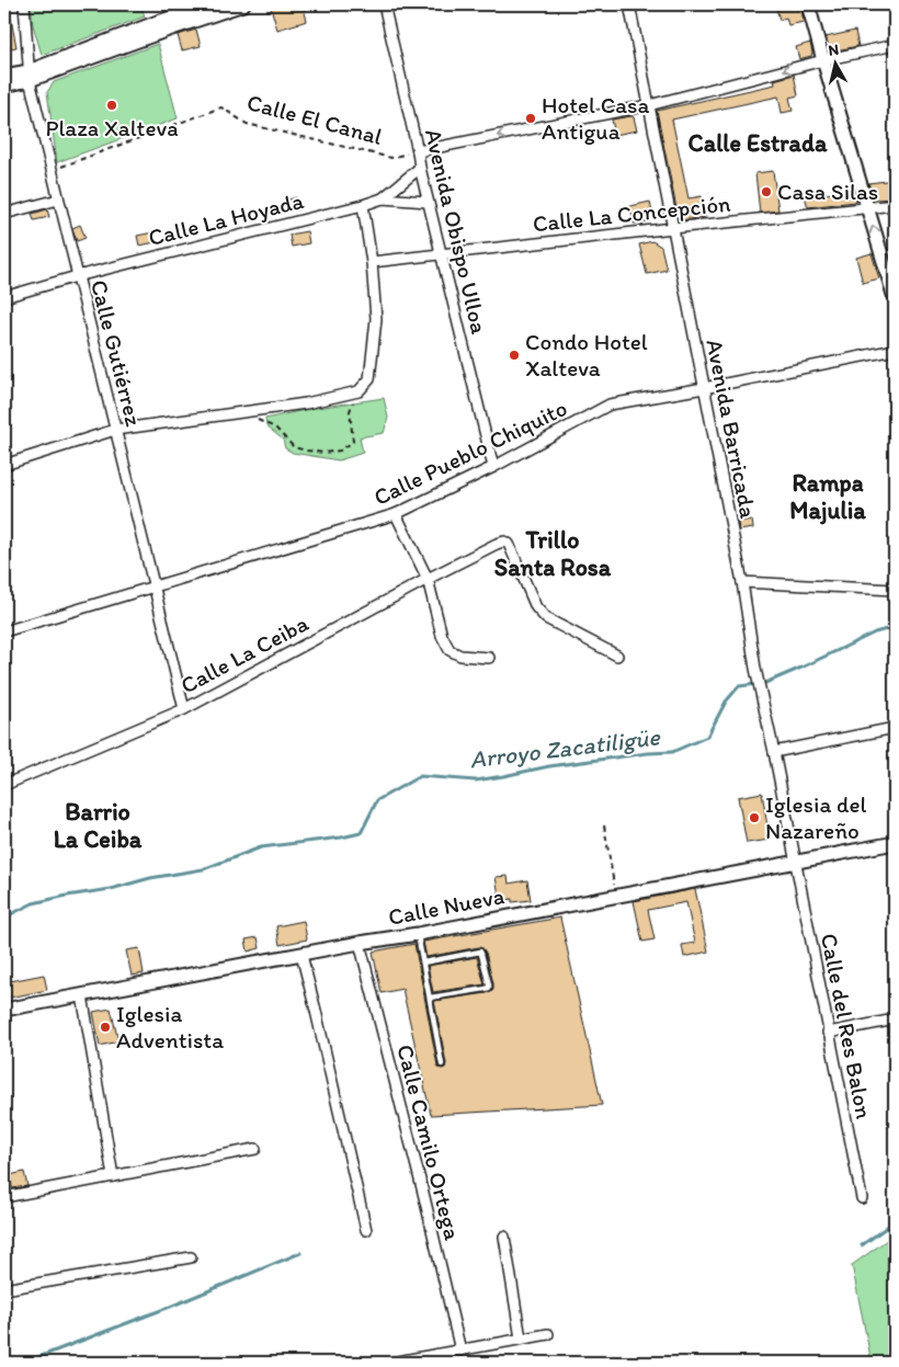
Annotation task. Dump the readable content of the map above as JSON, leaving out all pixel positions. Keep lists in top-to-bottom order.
{
  "streets": {
    "street": [
      "Calle La Concepción",
      "Calle La Hoyada",
      "Avenida Obispo Ulloa",
      "Calle Gutiérrez",
      "Avenida Barricada",
      "Calle Pueblo Chiquito",
      "Calle La Ceiba",
      "Calle Nueva",
      "Calle del Res Balon",
      "Calle Camilo Ortega"
    ],
    "path": ["Calle El Canal"]
  },
  "crossings": [
    ["Calle El Canal", "Avenida Obispo Ulloa"],
    ["Calle El Canal", "Calle Gutiérrez"],
    ["Calle La Concepción", "Avenida Obispo Ulloa"],
    ["Calle La Concepción", "Avenida Barricada"],
    ["Calle La Hoyada", "Avenida Obispo Ulloa"],
    ["Calle La Hoyada", "Calle Gutiérrez"],
    ["Avenida Obispo Ulloa", "Calle Pueblo Chiquito"],
    ["Calle Gutiérrez", "Calle Pueblo Chiquito"],
    ["Calle Gutiérrez", "Calle La Ceiba"],
    ["Avenida Barricada", "Calle Pueblo Chiquito"],
    ["Avenida Barricada", "Calle Nueva"],
    ["Avenida Barricada", "Calle del Res Balon"],
    ["Calle Nueva", "Calle del Res Balon"],
    ["Calle Nueva", "Calle Camilo Ortega"]
  ],
  "districts": [
    "Calle Estrada",
    "Rampa Majulia",
    "Trillo Santa Rosa",
    "Barrio La Ceiba"
  ],
  "water": ["Arroyo Zacatiligüe"],
  "places": [
    "Plaza Xalteva",
    "Hotel Casa Antigua",
    "Casa Silas",
    "Condo Hotel Xalteva",
    "Iglesia del Nazareño",
    "Iglesia Adventista"
  ],
  "north": "top"
}
